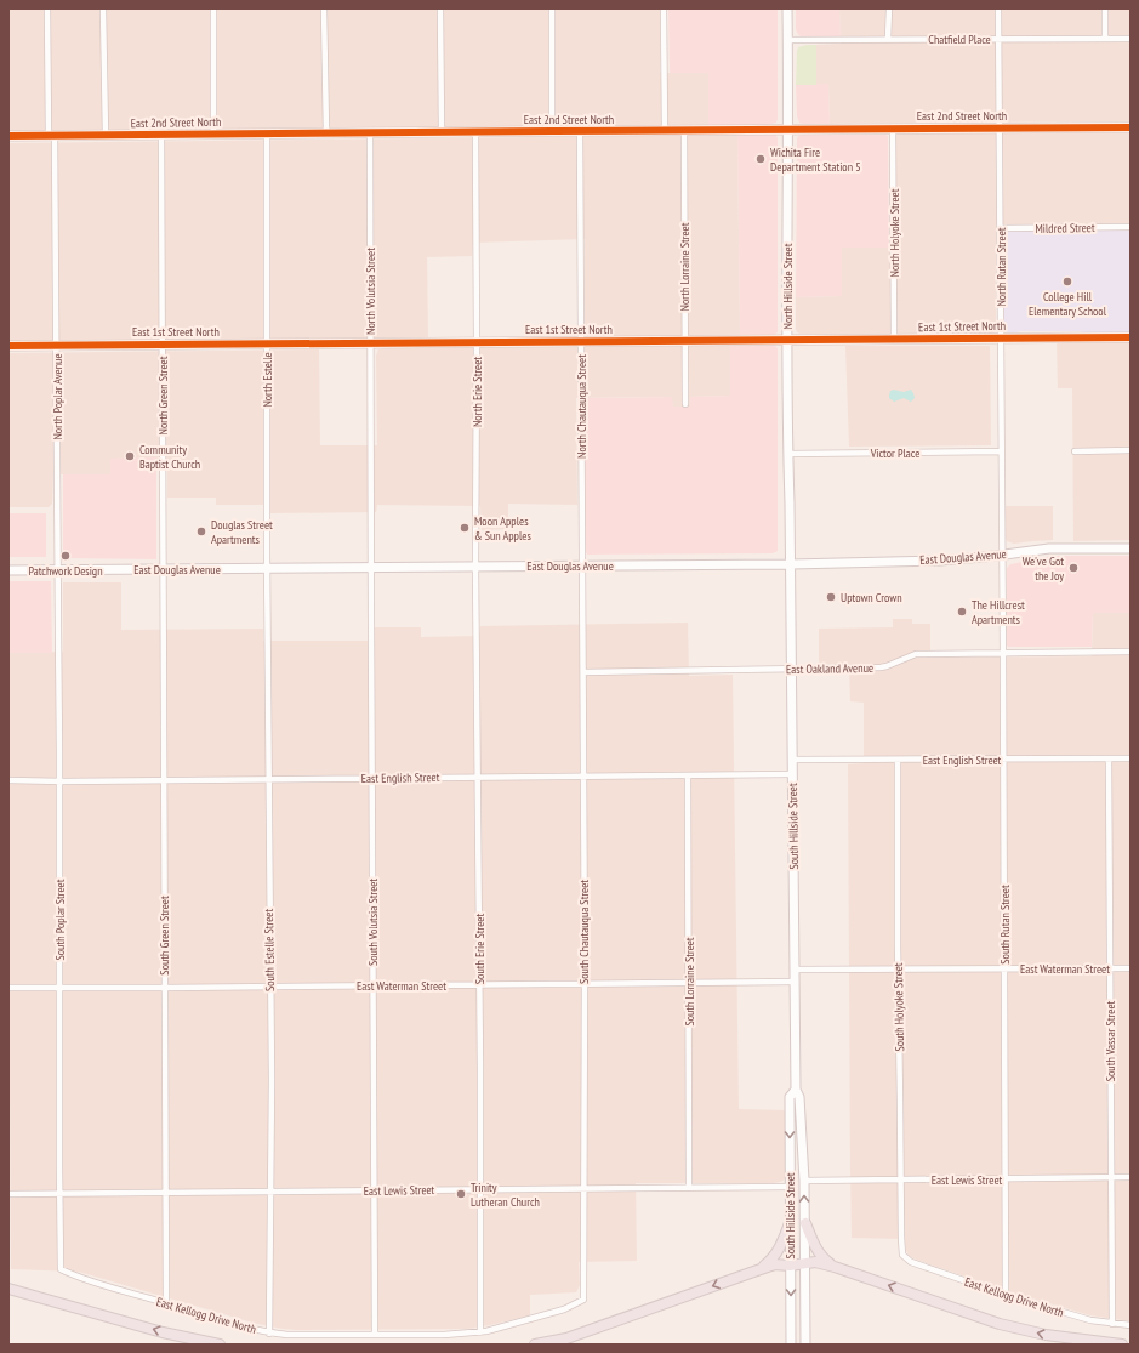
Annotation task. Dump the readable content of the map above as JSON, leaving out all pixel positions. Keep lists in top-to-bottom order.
{
  "streets": {
    "main road": [
      "East 2nd Street North",
      "North Hillside Street",
      "East 1st Street North",
      "East Douglas Avenue",
      "South Hillside Street"
    ],
    "street": [
      "Chatfield Place",
      "Mildred Street",
      "North Holyoke Street",
      "North Lorraine Street",
      "North Rutan Street",
      "North Volutsia Street",
      "North Estelle",
      "North Erie Street",
      "North Green Street",
      "North Poplar Avenue",
      "North Chautauqua Street",
      "Victor Place",
      "East Oakland Avenue",
      "East English Street",
      "South Poplar Street",
      "South Volutsia Street",
      "South Rutan Street",
      "South Chautauqua Street",
      "South Green Street",
      "South Erie Street",
      "South Estelle Street",
      "East Waterman Street",
      "South Lorraine Street",
      "South Holyoke Street",
      "South Vassar Street",
      "East Lewis Street",
      "East Kellogg Drive North"
    ]
  },
  "crossings": [
    ["Chatfield Place", "North Rutan Street"],
    ["Chatfield Place", "North Hillside Street"],
    ["East 2nd Street North", "North Holyoke Street"],
    ["East 2nd Street North", "North Lorraine Street"],
    ["East 2nd Street North", "North Rutan Street"],
    ["East 2nd Street North", "North Hillside Street"],
    ["East 2nd Street North", "North Volutsia Street"],
    ["East 2nd Street North", "North Estelle"],
    ["East 2nd Street North", "North Erie Street"],
    ["East 2nd Street North", "North Green Street"],
    ["East 2nd Street North", "North Poplar Avenue"],
    ["East 2nd Street North", "North Chautauqua Street"],
    ["Mildred Street", "North Rutan Street"],
    ["North Holyoke Street", "East 1st Street North"],
    ["North Lorraine Street", "East 1st Street North"],
    ["North Rutan Street", "East 1st Street North"],
    ["North Rutan Street", "Victor Place"],
    ["North Rutan Street", "East Douglas Avenue"],
    ["North Rutan Street", "South Rutan Street"],
    ["North Hillside Street", "East 1st Street North"],
    ["North Hillside Street", "Victor Place"],
    ["North Hillside Street", "East Douglas Avenue"],
    ["North Hillside Street", "South Hillside Street"],
    ["North Volutsia Street", "East 1st Street North"],
    ["North Volutsia Street", "East Douglas Avenue"],
    ["North Volutsia Street", "South Volutsia Street"],
    ["East 1st Street North", "North Estelle"],
    ["East 1st Street North", "North Erie Street"],
    ["East 1st Street North", "North Green Street"],
    ["East 1st Street North", "North Poplar Avenue"],
    ["East 1st Street North", "North Chautauqua Street"],
    ["North Estelle", "East Douglas Avenue"],
    ["North Estelle", "South Estelle Street"],
    ["North Erie Street", "East Douglas Avenue"],
    ["North Erie Street", "South Erie Street"],
    ["North Green Street", "East Douglas Avenue"],
    ["North Green Street", "South Green Street"],
    ["North Poplar Avenue", "East Douglas Avenue"],
    ["North Poplar Avenue", "South Poplar Street"],
    ["North Chautauqua Street", "East Douglas Avenue"],
    ["North Chautauqua Street", "South Chautauqua Street"],
    ["East Douglas Avenue", "South Hillside Street"],
    ["East Douglas Avenue", "South Poplar Street"],
    ["East Douglas Avenue", "South Volutsia Street"],
    ["East Douglas Avenue", "South Rutan Street"],
    ["East Douglas Avenue", "South Chautauqua Street"],
    ["East Douglas Avenue", "South Green Street"],
    ["East Douglas Avenue", "South Erie Street"],
    ["East Douglas Avenue", "South Estelle Street"],
    ["East Oakland Avenue", "South Hillside Street"],
    ["East Oakland Avenue", "South Rutan Street"],
    ["East Oakland Avenue", "South Chautauqua Street"],
    ["East English Street", "South Hillside Street"],
    ["East English Street", "South Poplar Street"],
    ["East English Street", "South Volutsia Street"],
    ["East English Street", "South Rutan Street"],
    ["East English Street", "South Chautauqua Street"],
    ["East English Street", "South Green Street"],
    ["East English Street", "South Erie Street"],
    ["East English Street", "South Estelle Street"],
    ["East English Street", "South Lorraine Street"],
    ["East English Street", "South Holyoke Street"],
    ["East English Street", "South Vassar Street"],
    ["South Hillside Street", "East Waterman Street"],
    ["South Hillside Street", "East Lewis Street"],
    ["South Poplar Street", "East Waterman Street"],
    ["South Poplar Street", "East Lewis Street"],
    ["South Poplar Street", "East Kellogg Drive North"],
    ["South Volutsia Street", "East Waterman Street"],
    ["South Volutsia Street", "East Lewis Street"],
    ["South Volutsia Street", "East Kellogg Drive North"],
    ["South Rutan Street", "East Waterman Street"],
    ["South Rutan Street", "East Lewis Street"],
    ["South Rutan Street", "East Kellogg Drive North"],
    ["South Chautauqua Street", "East Waterman Street"],
    ["South Chautauqua Street", "East Lewis Street"],
    ["South Chautauqua Street", "East Kellogg Drive North"],
    ["South Green Street", "East Waterman Street"],
    ["South Green Street", "East Lewis Street"],
    ["South Green Street", "East Kellogg Drive North"],
    ["South Erie Street", "East Waterman Street"],
    ["South Erie Street", "East Lewis Street"],
    ["South Erie Street", "East Kellogg Drive North"],
    ["South Estelle Street", "East Waterman Street"],
    ["South Estelle Street", "East Lewis Street"],
    ["South Estelle Street", "East Kellogg Drive North"],
    ["East Waterman Street", "South Lorraine Street"],
    ["East Waterman Street", "South Holyoke Street"],
    ["East Waterman Street", "South Vassar Street"],
    ["South Lorraine Street", "East Lewis Street"],
    ["South Holyoke Street", "East Lewis Street"],
    ["South Holyoke Street", "East Kellogg Drive North"],
    ["South Vassar Street", "East Lewis Street"],
    ["South Vassar Street", "East Kellogg Drive North"]
  ],
  "places": [
    "Wichita Fire Department Station 5",
    "College Hill Elementary School",
    "Community Baptist Church",
    "Moon Apples & Sun Apples",
    "Douglas Street Apartments",
    "Patchwork Design",
    "We've Got the Joy",
    "Uptown Crown",
    "The Hillcrest Apartments",
    "Trinity Lutheran Church"
  ]
}
